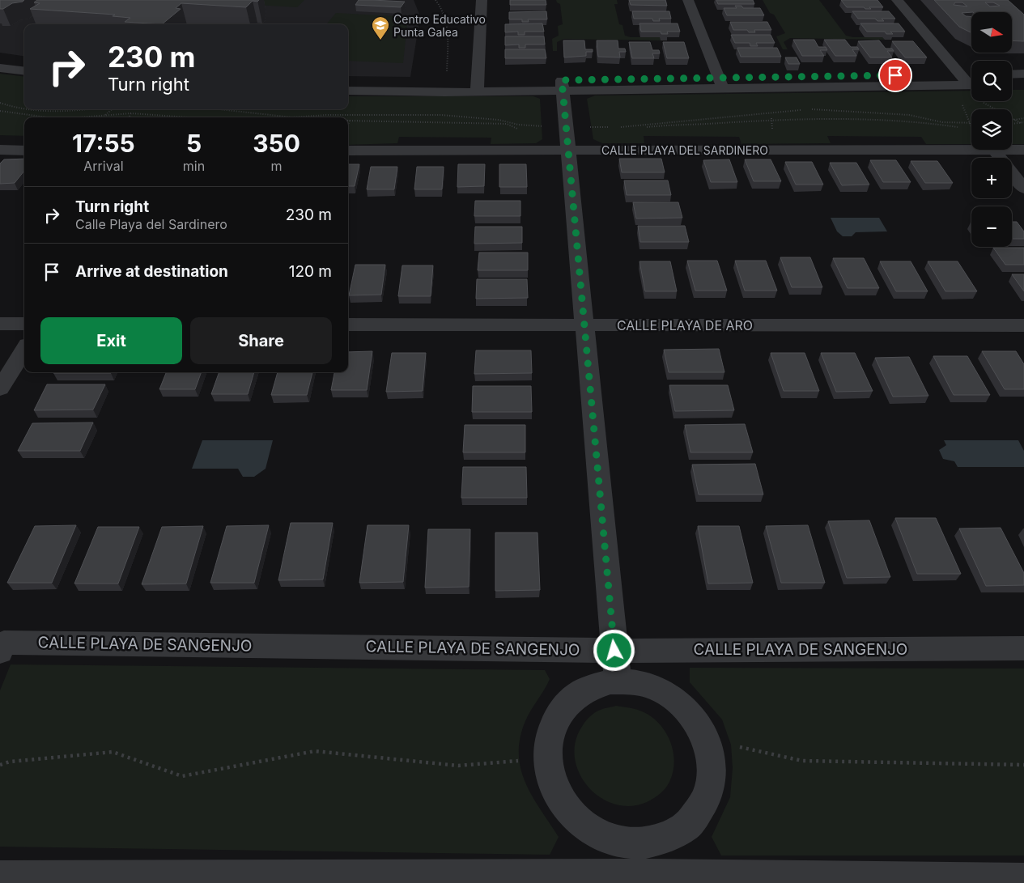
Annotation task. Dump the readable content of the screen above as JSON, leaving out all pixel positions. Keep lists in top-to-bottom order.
{
  "streets": {
    "street": ["CALLE PLAYA DEL SARDINERO", "CALLE PLAYA DE ARO", "CALLE PLAYA DE SANGENJO"]
  },
  "places": {
    "school or university": ["Centro Educativo Punta Galea"]
  },
  "north": "right",
  "page": {
    "map_buttons": ["+", "−"],
    "turn": ["230 m", "Turn right"],
    "eta": [
      "17:55",
      "Arrival",
      "5",
      "min",
      "350",
      "m"
    ],
    "list": [
      {
        "name": "Turn right",
        "note": "Calle Playa del Sardinero",
        "value": "230 m"
      },
      {
        "name": "Arrive at destination",
        "value": "120 m"
      }
    ],
    "buttons": ["Exit", "Share"]
  }
}
